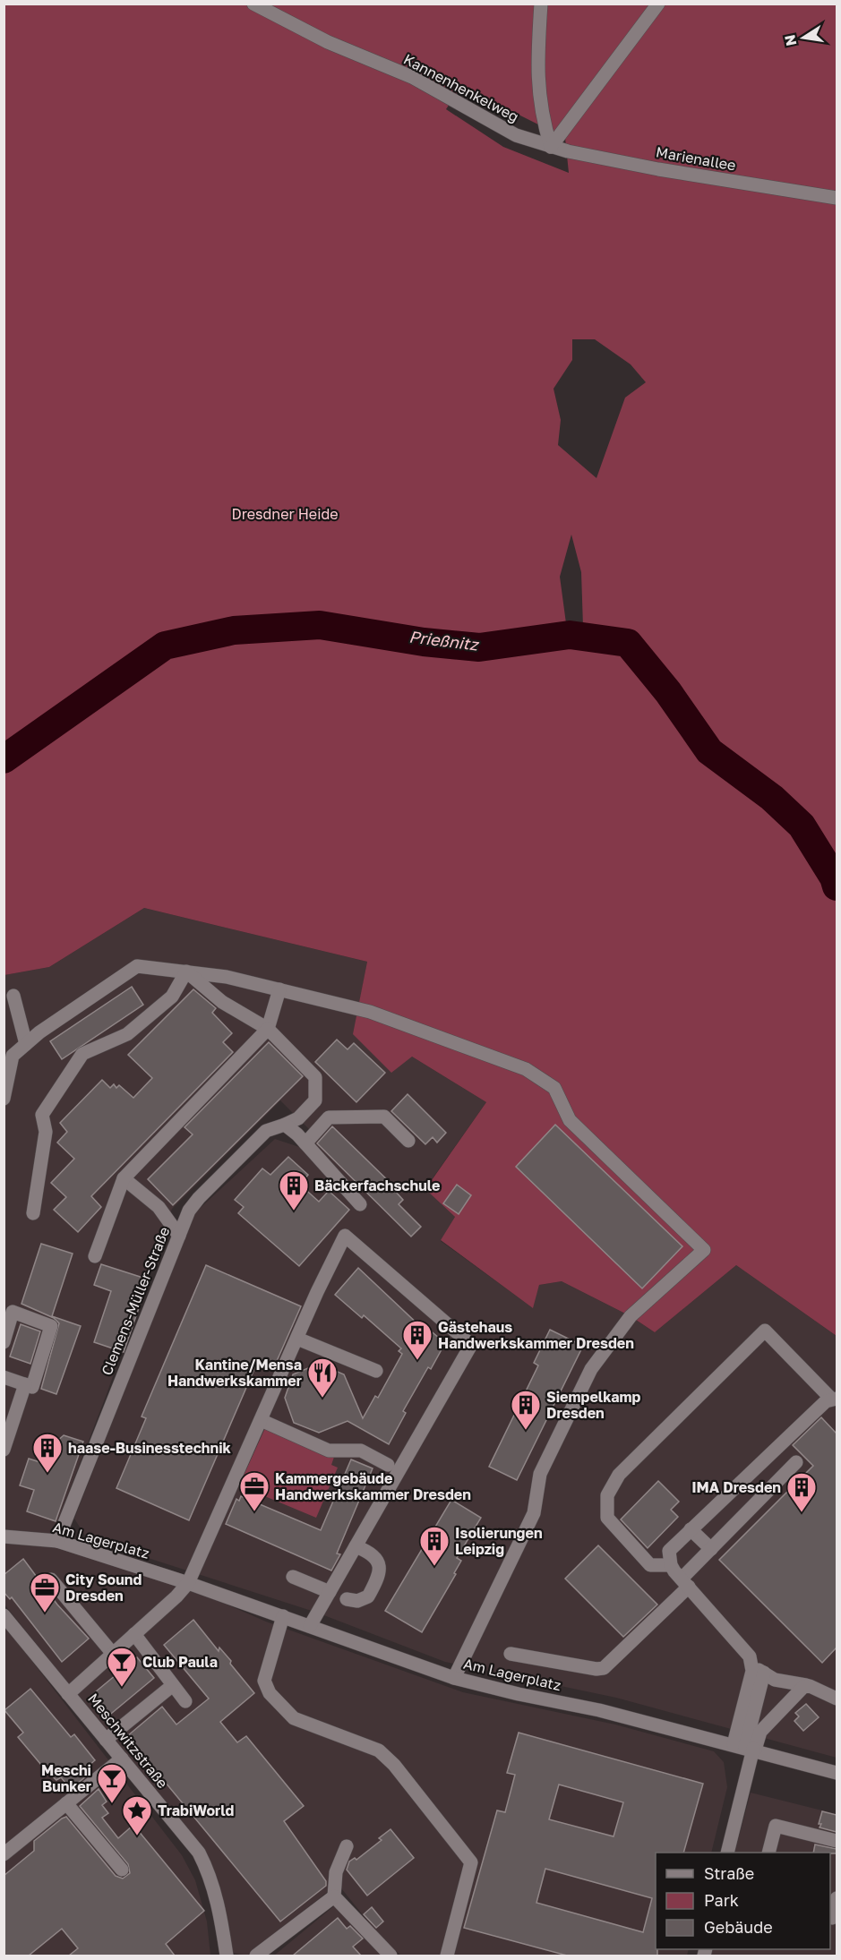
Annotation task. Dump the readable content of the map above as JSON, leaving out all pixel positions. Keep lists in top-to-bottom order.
{
  "streets": {
    "street": [
      "Kannenhenkelweg",
      "Marienallee",
      "Clemens-Müller-Straße",
      "Am Lagerplatz",
      "Meschwitzstraße"
    ]
  },
  "crossings": [
    ["Kannenhenkelweg", "Marienallee"],
    ["Clemens-Müller-Straße", "Am Lagerplatz"]
  ],
  "water": ["Prießnitz"],
  "parks": ["Dresdner Heide"],
  "places": {
    "building": [
      "Bäckerfachschule",
      "Gästehaus Handwerkskammer Dresden",
      "Siempelkamp Dresden",
      "haase-Businesstechnik",
      "IMA Dresden",
      "Isolierungen Leipzig"
    ],
    "restaurant": ["Kantine/Mensa Handwerkskammer"],
    "office": ["Kammergebäude Handwerkskammer Dresden", "City Sound Dresden"],
    "bar": ["Club Paula", "Meschi Bunker"],
    "place": ["TrabiWorld"]
  },
  "legend": ["Straße", "Park", "Gebäude"],
  "north": "left"
}
